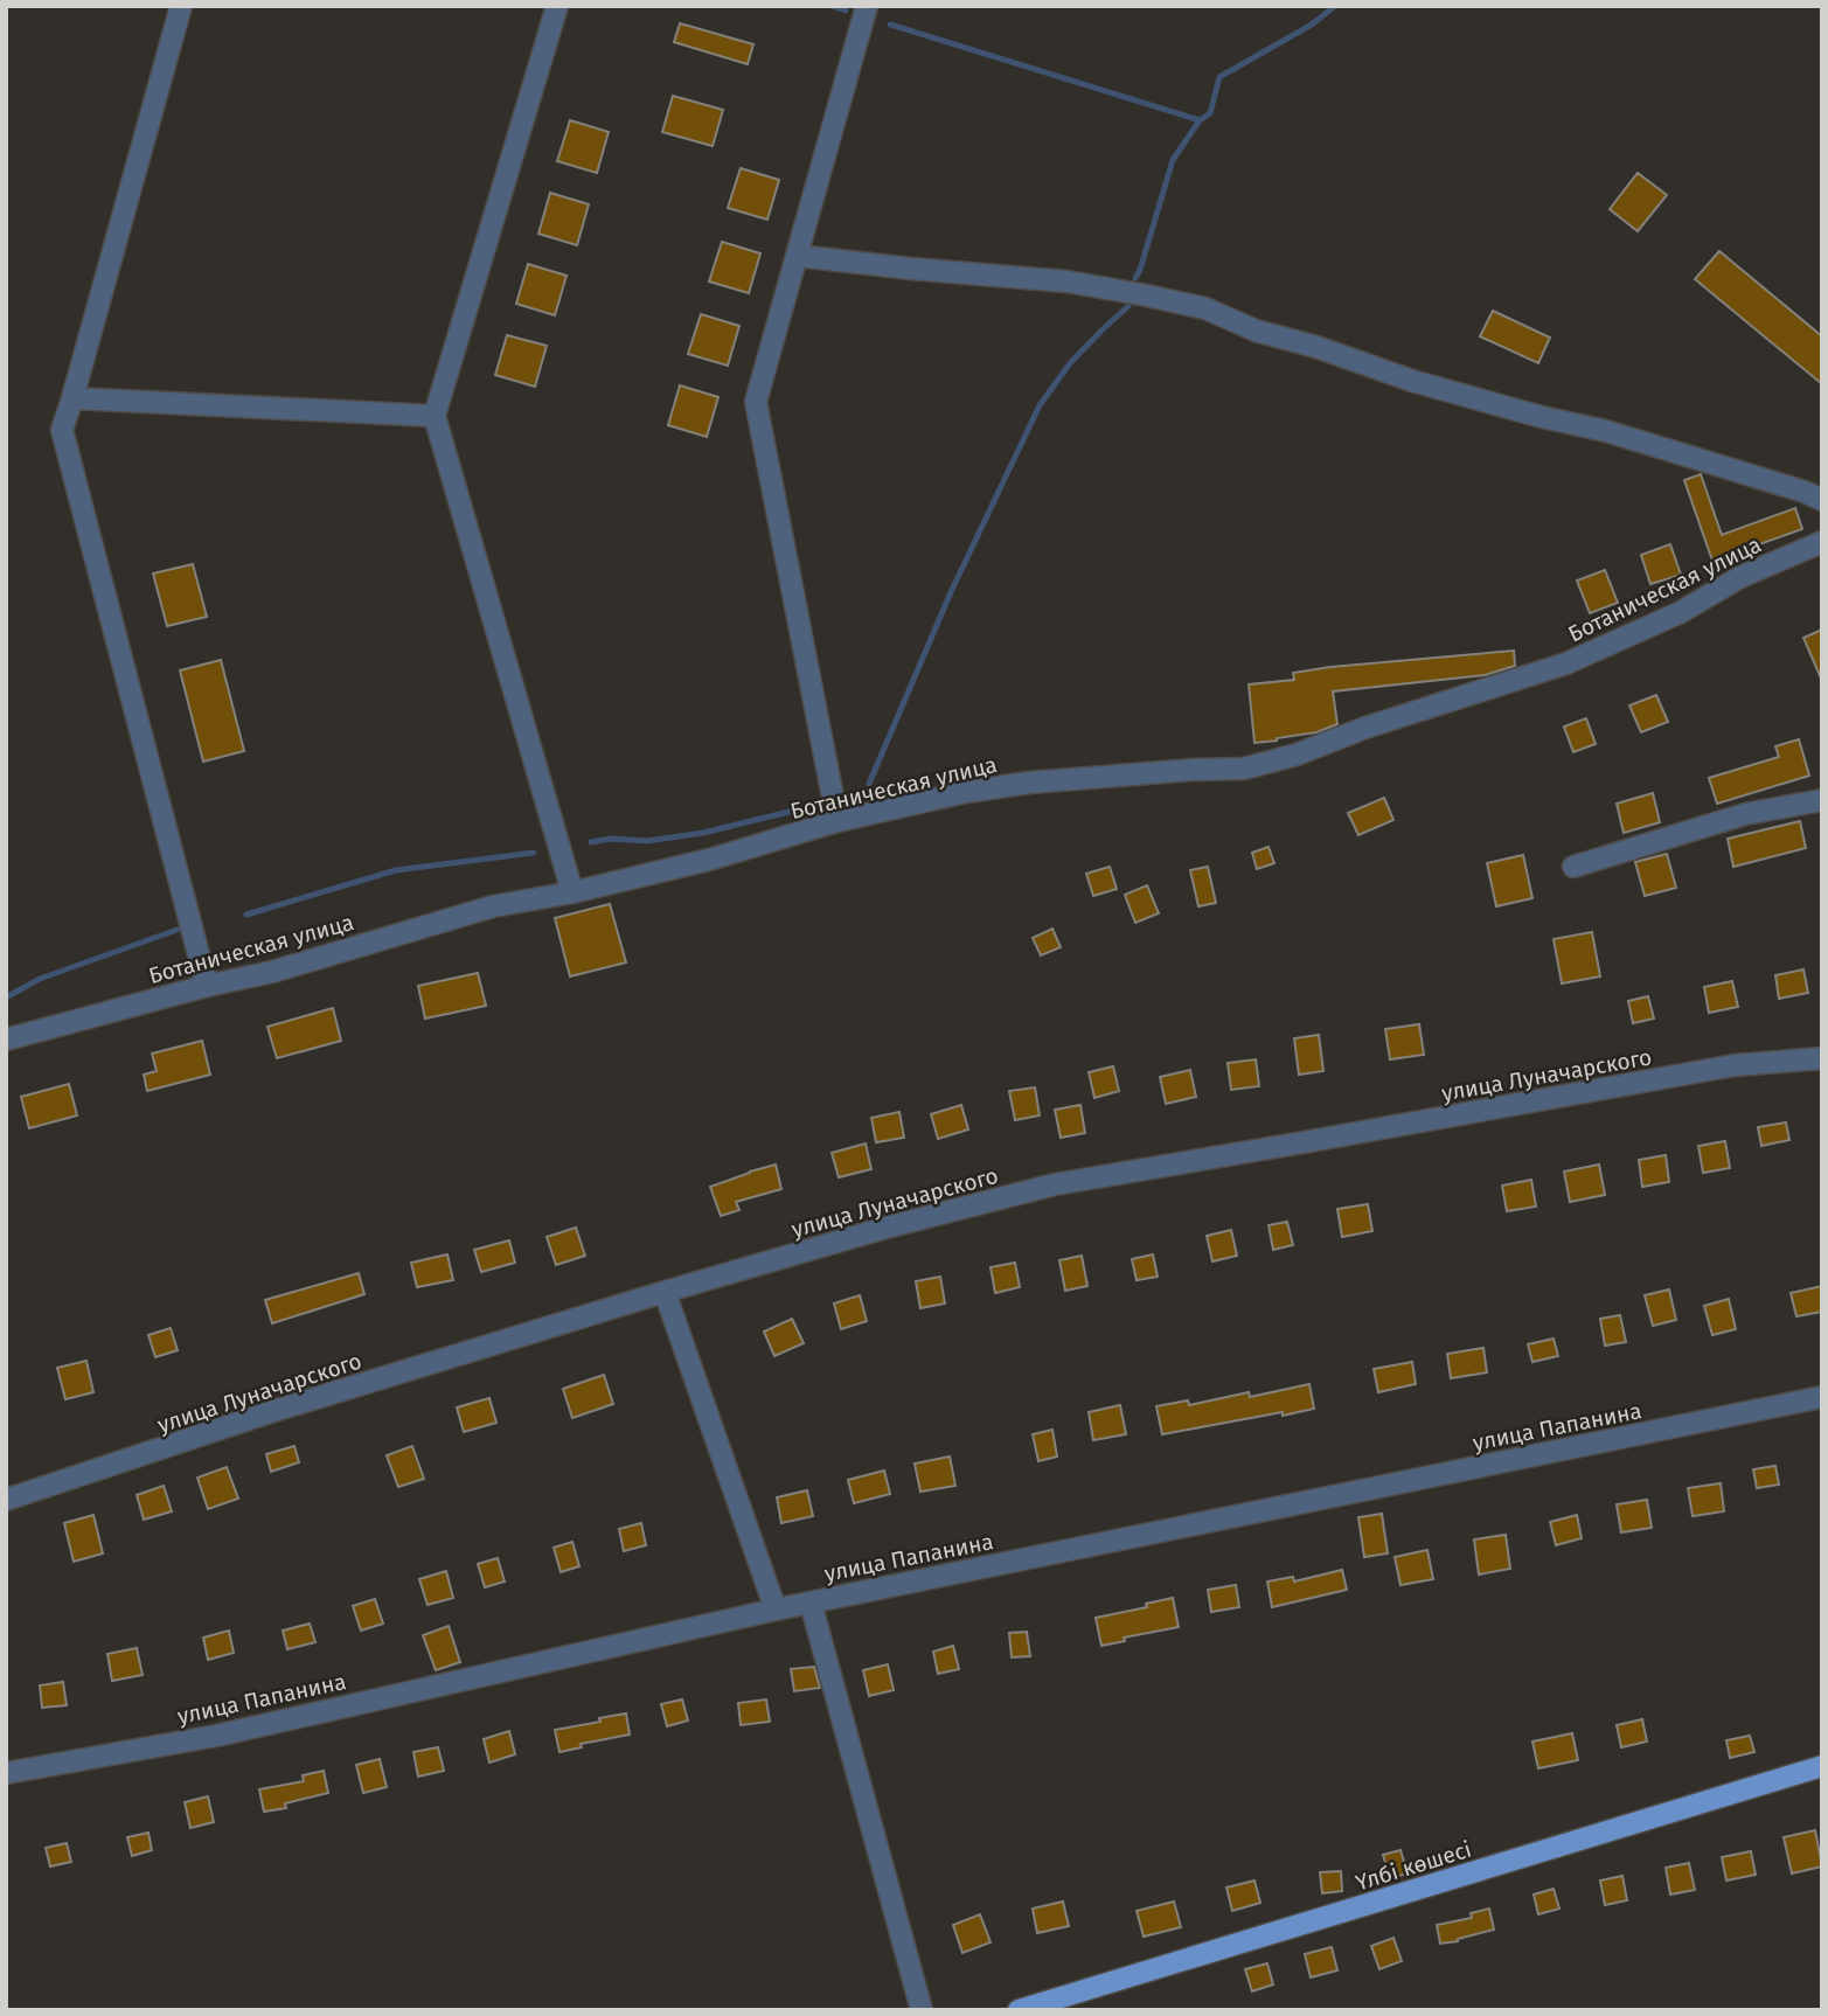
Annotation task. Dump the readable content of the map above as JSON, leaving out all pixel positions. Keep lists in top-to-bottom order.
{
  "streets": {
    "main road": ["Үлбі көшесі"],
    "street": ["Ботаническая улица", "улица Луначарского", "улица Папанина"]
  }
}
